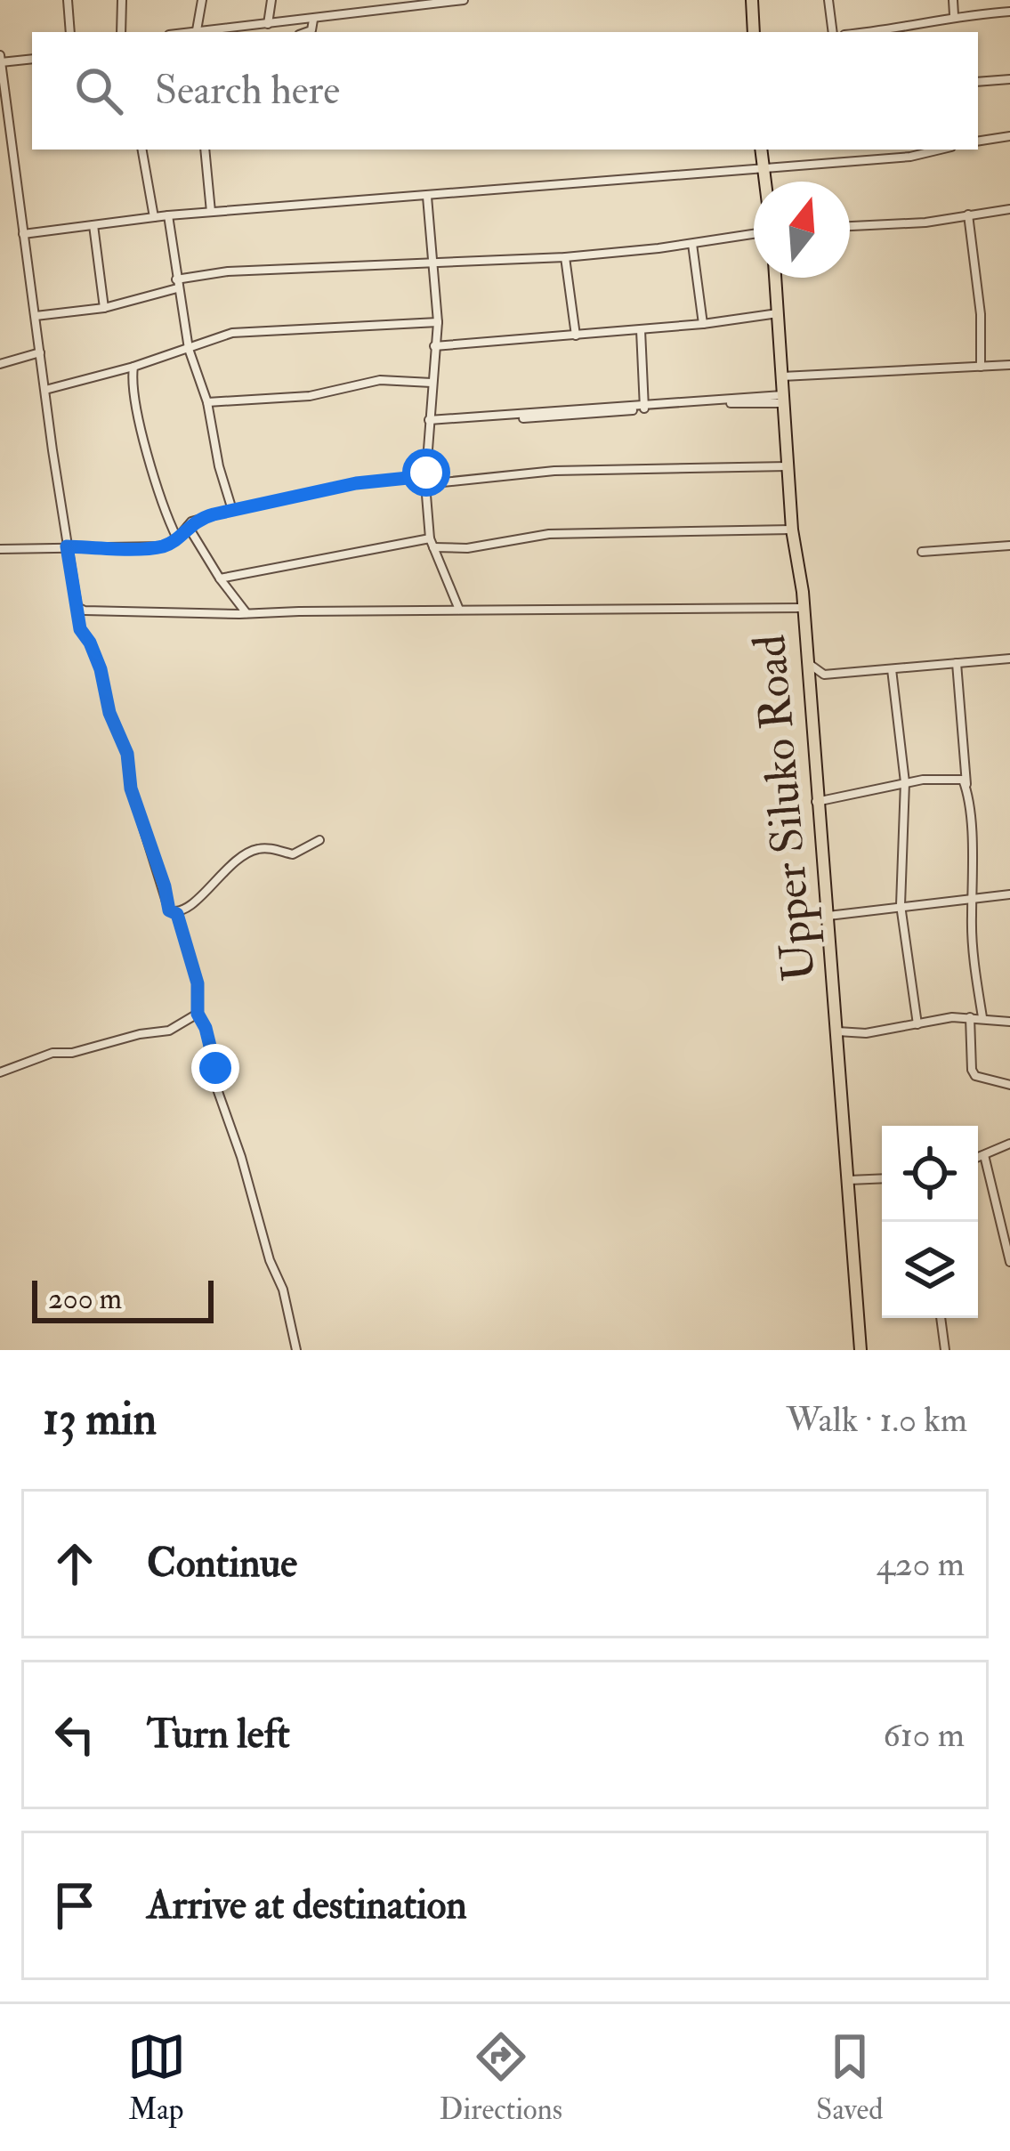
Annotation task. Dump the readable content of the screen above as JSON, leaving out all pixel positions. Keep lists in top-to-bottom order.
{
  "streets": {
    "main road": ["Upper Siluko Road"]
  },
  "scale_bar": "200 m",
  "north": "top",
  "page": {
    "search": "Search here",
    "scale": "200 m",
    "heading": ["13 min", "Walk · 1.0 km"],
    "list": [
      ["Continue", "420 m"],
      ["Turn left", "610 m"],
      "Arrive at destination"
    ],
    "nav": ["Map", "Directions", "Saved"]
  }
}
